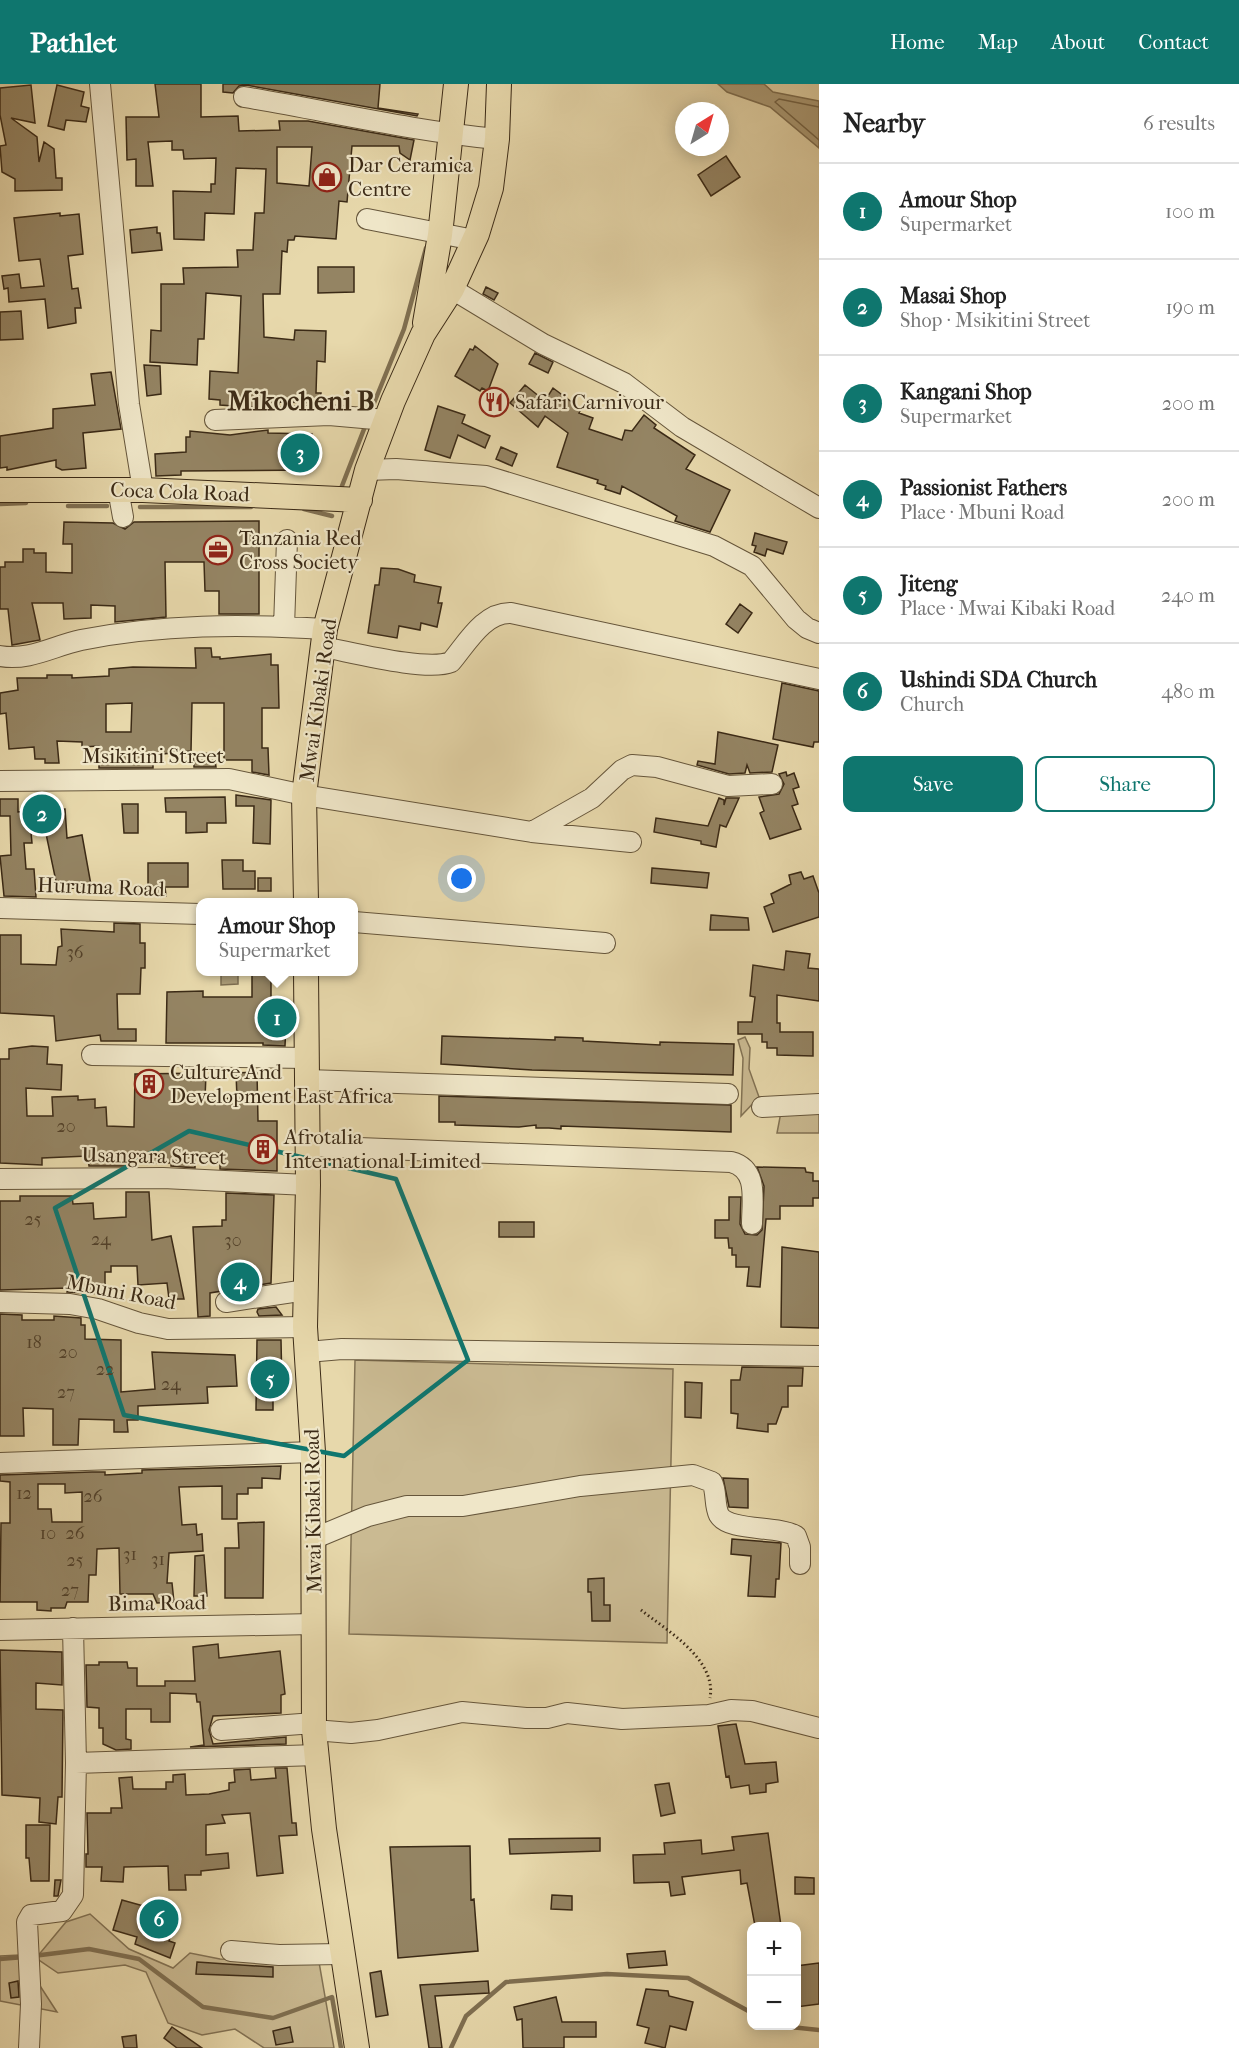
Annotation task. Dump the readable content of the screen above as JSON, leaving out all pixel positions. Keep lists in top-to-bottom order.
{
  "streets": {
    "main road": ["Coca Cola Road", "Mwai Kibaki Road"],
    "street": [
      "Msikitini Street",
      "Huruma Road",
      "Usangara Street",
      "Mbuni Road",
      "Bima Road"
    ]
  },
  "crossings": [
    ["Coca Cola Road", "Mwai Kibaki Road"],
    ["Mwai Kibaki Road", "Msikitini Street"],
    ["Mwai Kibaki Road", "Usangara Street"],
    ["Mwai Kibaki Road", "Mbuni Road"],
    ["Mwai Kibaki Road", "Bima Road"]
  ],
  "districts": ["Mikocheni B"],
  "places": {
    "shop": ["Dar Ceramica Centre"],
    "restaurant": ["Safari Carnivour"],
    "office": ["Tanzania Red Cross Society"],
    "building": ["Culture And Development East Africa", "Afrotalia International Limited"]
  },
  "house_numbers": [
    "36",
    "20",
    "25",
    "24",
    "30",
    "18",
    "20",
    "22",
    "24",
    "27",
    "12",
    "26",
    "10",
    "26",
    "31",
    "31",
    "25",
    "27"
  ],
  "north": "top right",
  "page": {
    "header": "Pathlet",
    "nav": [
      "Home",
      "Map",
      "About",
      "Contact"
    ],
    "heading": ["Nearby", "6 results"],
    "list": [
      {
        "mark": "1",
        "name": "Amour Shop",
        "note": "Supermarket",
        "value": "100 m"
      },
      {
        "mark": "2",
        "name": "Masai Shop",
        "note": "Shop · Msikitini Street",
        "value": "190 m"
      },
      {
        "mark": "3",
        "name": "Kangani Shop",
        "note": "Supermarket",
        "value": "200 m"
      },
      {
        "mark": "4",
        "name": "Passionist Fathers",
        "note": "Place · Mbuni Road",
        "value": "200 m"
      },
      {
        "mark": "5",
        "name": "Jiteng",
        "note": "Place · Mwai Kibaki Road",
        "value": "240 m"
      },
      {
        "mark": "6",
        "name": "Ushindi SDA Church",
        "note": "Church",
        "value": "480 m"
      }
    ],
    "pins": [
      "3",
      "2",
      "1",
      "4",
      "5",
      "6"
    ],
    "buttons": ["Save", "Share"],
    "popup": ["Amour Shop", "Supermarket"],
    "map_buttons": ["+", "−"]
  }
}
